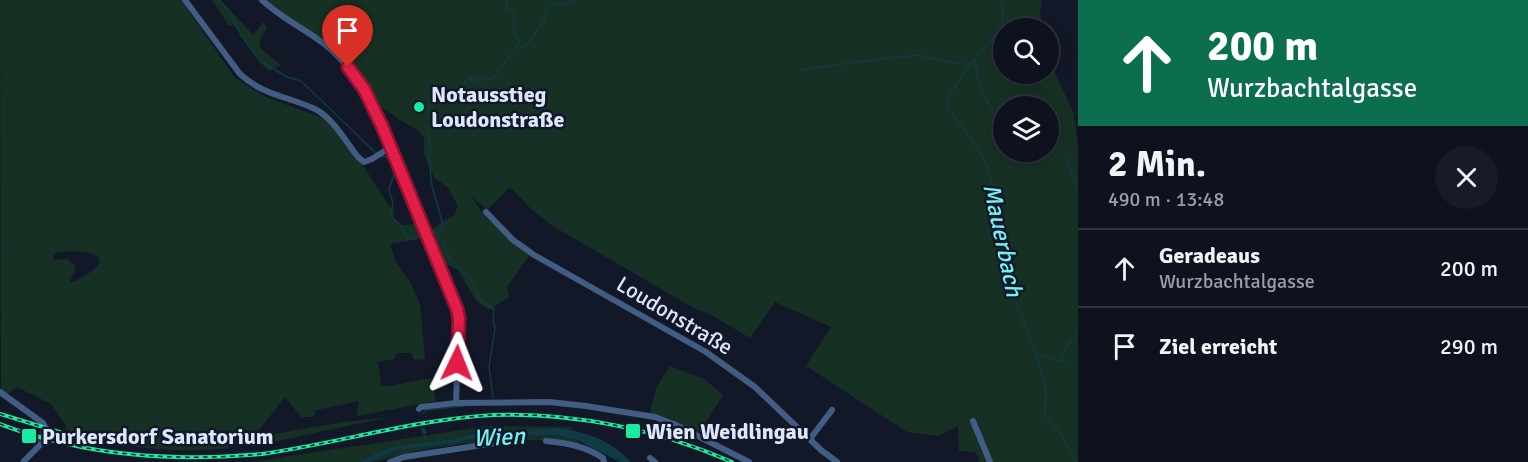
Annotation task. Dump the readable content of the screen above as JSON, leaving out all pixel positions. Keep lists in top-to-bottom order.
{
  "streets": {
    "street": ["Loudonstraße"]
  },
  "water": ["Mauerbach", "Wien"],
  "places": {
    "other": ["Notausstieg Loudonstraße"],
    "transit": ["Wien Weidlingau", "Purkersdorf Sanatorium"]
  },
  "page": {
    "turn": ["200 m", "Wurzbachtalgasse"],
    "heading": ["2 Min.", "490 m · 13:48"],
    "list": [
      {
        "name": "Geradeaus",
        "note": "Wurzbachtalgasse",
        "value": "200 m"
      },
      {
        "name": "Ziel erreicht",
        "value": "290 m"
      }
    ]
  }
}
